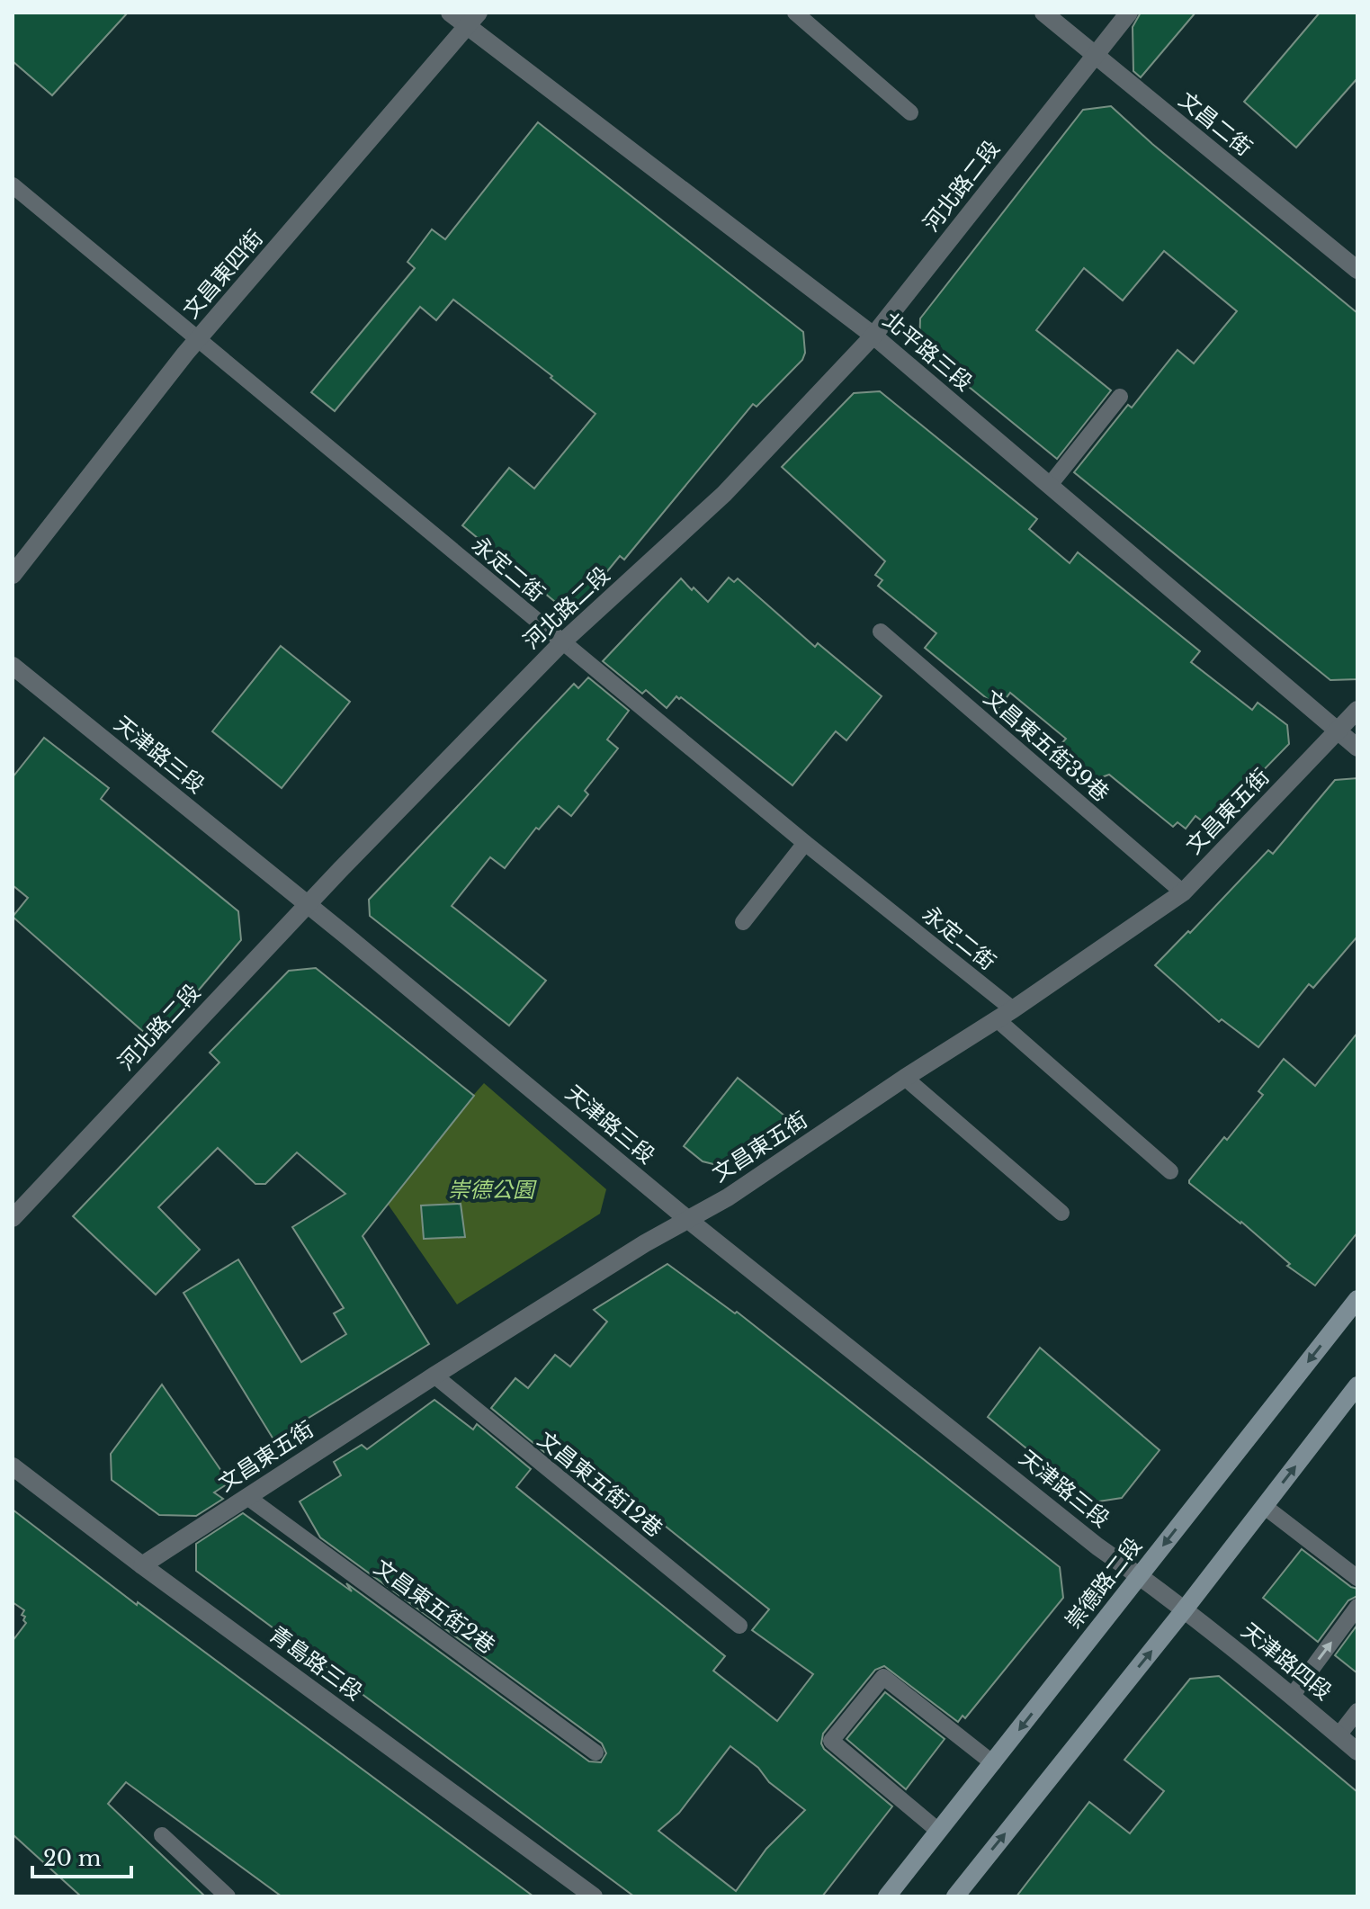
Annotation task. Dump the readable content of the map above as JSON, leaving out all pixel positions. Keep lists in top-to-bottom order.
{
  "streets": {
    "main road": ["崇德路二段"],
    "street": [
      "文昌二街",
      "河北路二段",
      "文昌東四街",
      "北平路三段",
      "天津路三段",
      "文昌東五街",
      "天津路四段",
      "青島路三段"
    ],
    "lane": [
      "永定二街",
      "文昌東五街39巷",
      "文昌東五街12巷",
      "文昌東五街2巷"
    ]
  },
  "crossings": [
    ["文昌二街", "河北路二段"],
    ["河北路二段", "北平路三段"],
    ["河北路二段", "永定二街"],
    ["河北路二段", "天津路三段"],
    ["文昌東四街", "北平路三段"],
    ["文昌東四街", "永定二街"],
    ["北平路三段", "文昌東五街"],
    ["永定二街", "文昌東五街"],
    ["文昌東五街39巷", "文昌東五街"],
    ["天津路三段", "文昌東五街"],
    ["天津路三段", "崇德路二段"],
    ["天津路三段", "天津路四段"],
    ["文昌東五街", "文昌東五街12巷"],
    ["文昌東五街", "文昌東五街2巷"],
    ["文昌東五街", "青島路三段"]
  ],
  "parks": ["崇德公園"],
  "scale_bar": "20 m"
}
